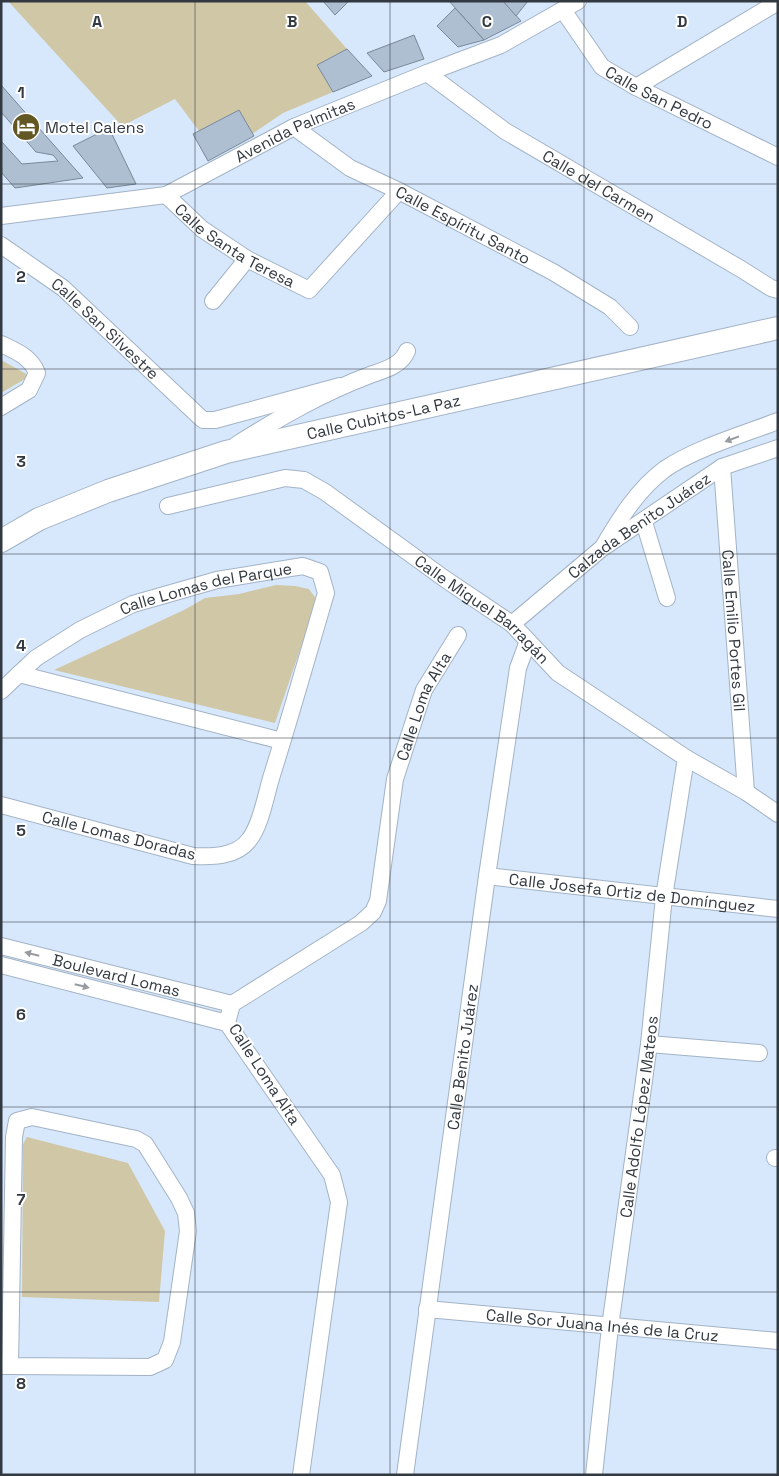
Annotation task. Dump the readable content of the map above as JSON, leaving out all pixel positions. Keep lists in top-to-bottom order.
{
  "streets": {
    "main road": ["Calle Cubitos-La Paz"],
    "street": [
      "Calle San Pedro",
      "Avenida Palmitas",
      "Calle del Carmen",
      "Calle Espíritu Santo",
      "Calle Santa Teresa",
      "Calle San Silvestre",
      "Calzada Benito Juárez",
      "Calle Lomas del Parque",
      "Calle Miguel Barragán",
      "Calle Emilio Portes Gil",
      "Calle Loma Alta",
      "Calle Lomas Doradas",
      "Calle Josefa Ortiz de Domínguez",
      "Boulevard Lomas",
      "Calle Benito Juárez",
      "Calle Adolfo López Mateos",
      "Calle Sor Juana Inés de la Cruz"
    ]
  },
  "crossings": [
    ["Calle San Pedro", "Avenida Palmitas"],
    ["Avenida Palmitas", "Calle del Carmen"],
    ["Avenida Palmitas", "Calle Espíritu Santo"],
    ["Avenida Palmitas", "Calle Santa Teresa"],
    ["Calle Espíritu Santo", "Calle Santa Teresa"],
    ["Calzada Benito Juárez", "Calle Miguel Barragán"],
    ["Calzada Benito Juárez", "Calle Emilio Portes Gil"],
    ["Calle Lomas del Parque", "Calle Lomas Doradas"],
    ["Calle Miguel Barragán", "Calle Emilio Portes Gil"],
    ["Calle Miguel Barragán", "Calle Benito Juárez"],
    ["Calle Miguel Barragán", "Calle Adolfo López Mateos"],
    ["Calle Loma Alta", "Boulevard Lomas"],
    ["Calle Josefa Ortiz de Domínguez", "Calle Benito Juárez"],
    ["Calle Josefa Ortiz de Domínguez", "Calle Adolfo López Mateos"],
    ["Calle Benito Juárez", "Calle Sor Juana Inés de la Cruz"],
    ["Calle Adolfo López Mateos", "Calle Sor Juana Inés de la Cruz"]
  ],
  "places": {
    "hotel": ["Motel Calens"]
  },
  "grid": {
    "columns": [
      "A",
      "B",
      "C",
      "D"
    ],
    "rows": [
      "1",
      "2",
      "3",
      "4",
      "5",
      "6",
      "7",
      "8"
    ]
  }
}
